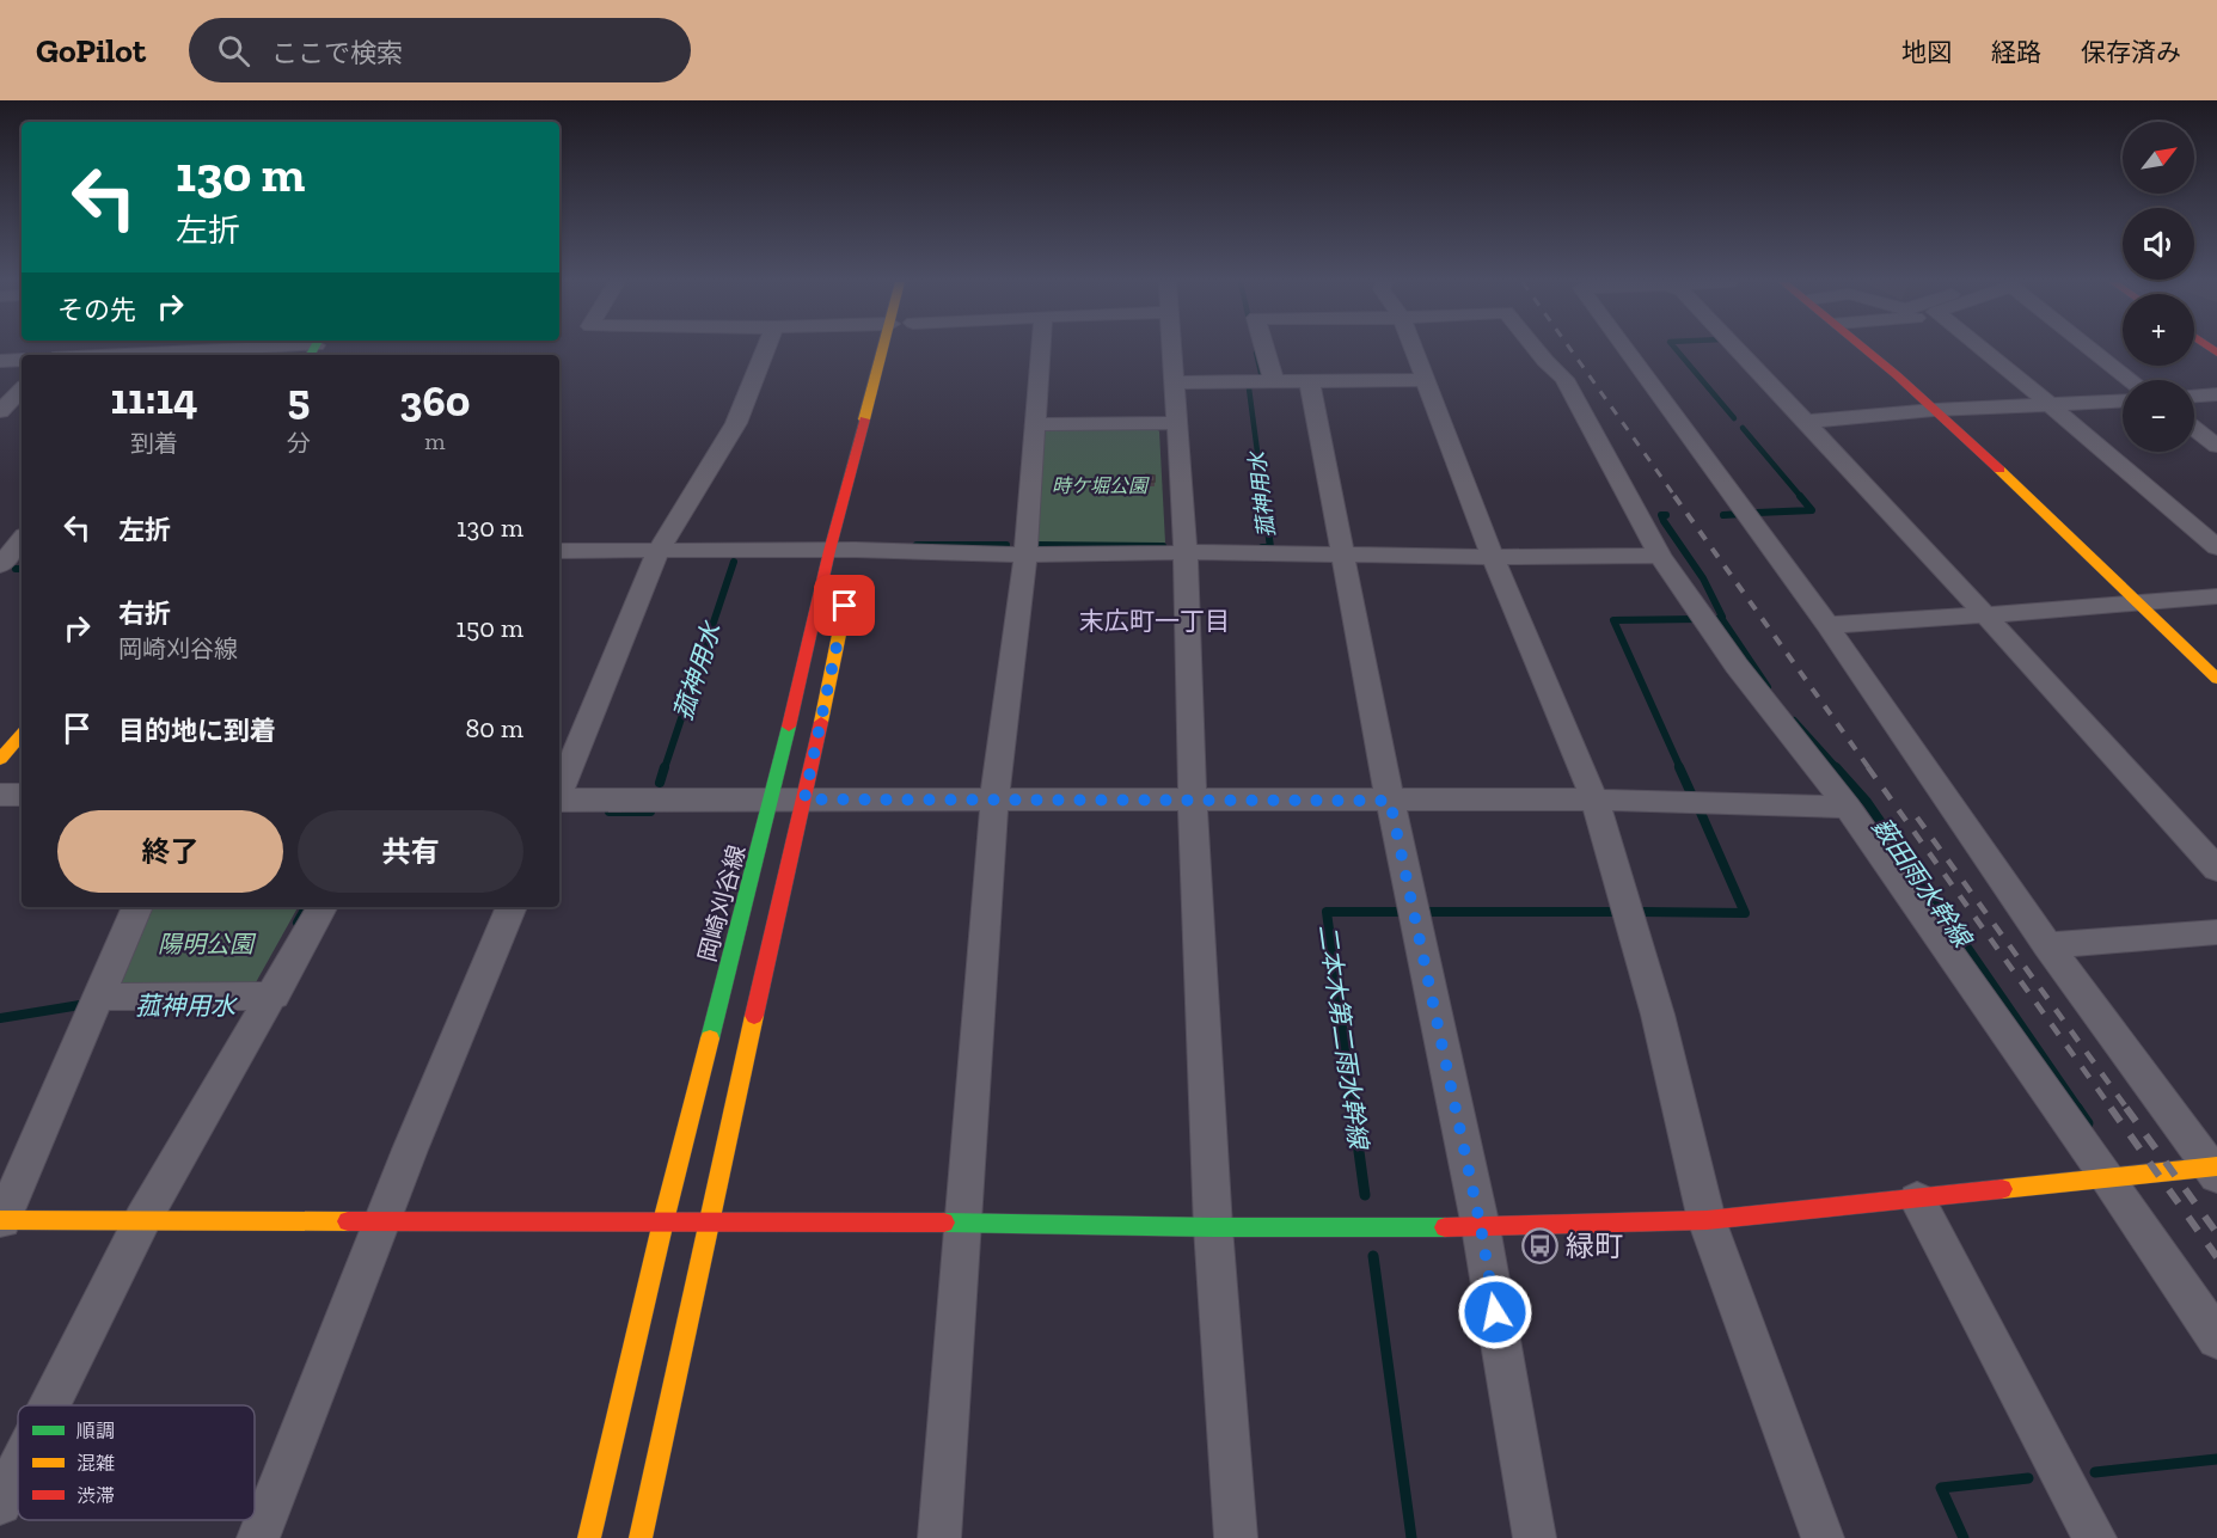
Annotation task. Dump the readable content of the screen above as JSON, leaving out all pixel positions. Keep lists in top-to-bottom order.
{
  "streets": {
    "street": ["岡崎刈谷線"]
  },
  "districts": ["末広町一丁目"],
  "water": ["菰神用水", "薮田雨水幹線", "二本木第二雨水幹線"],
  "parks": ["時ケ堀公園", "陽明公園"],
  "places": {
    "bus stop": ["緑町"]
  },
  "legend": ["順調", "混雑", "渋滞"],
  "north": "top right",
  "page": {
    "header": "GoPilot",
    "search": "ここで検索",
    "nav": ["地図", "経路", "保存済み"],
    "map_buttons": ["+", "−"],
    "turn": ["130 m", "左折"],
    "then": "その先",
    "eta": [
      "11:14",
      "到着",
      "5",
      "分",
      "360",
      "m"
    ],
    "list": [
      {
        "name": "左折",
        "value": "130 m"
      },
      {
        "name": "右折",
        "note": "岡崎刈谷線",
        "value": "150 m"
      },
      {
        "name": "目的地に到着",
        "value": "80 m"
      }
    ],
    "buttons": ["終了", "共有"]
  }
}
